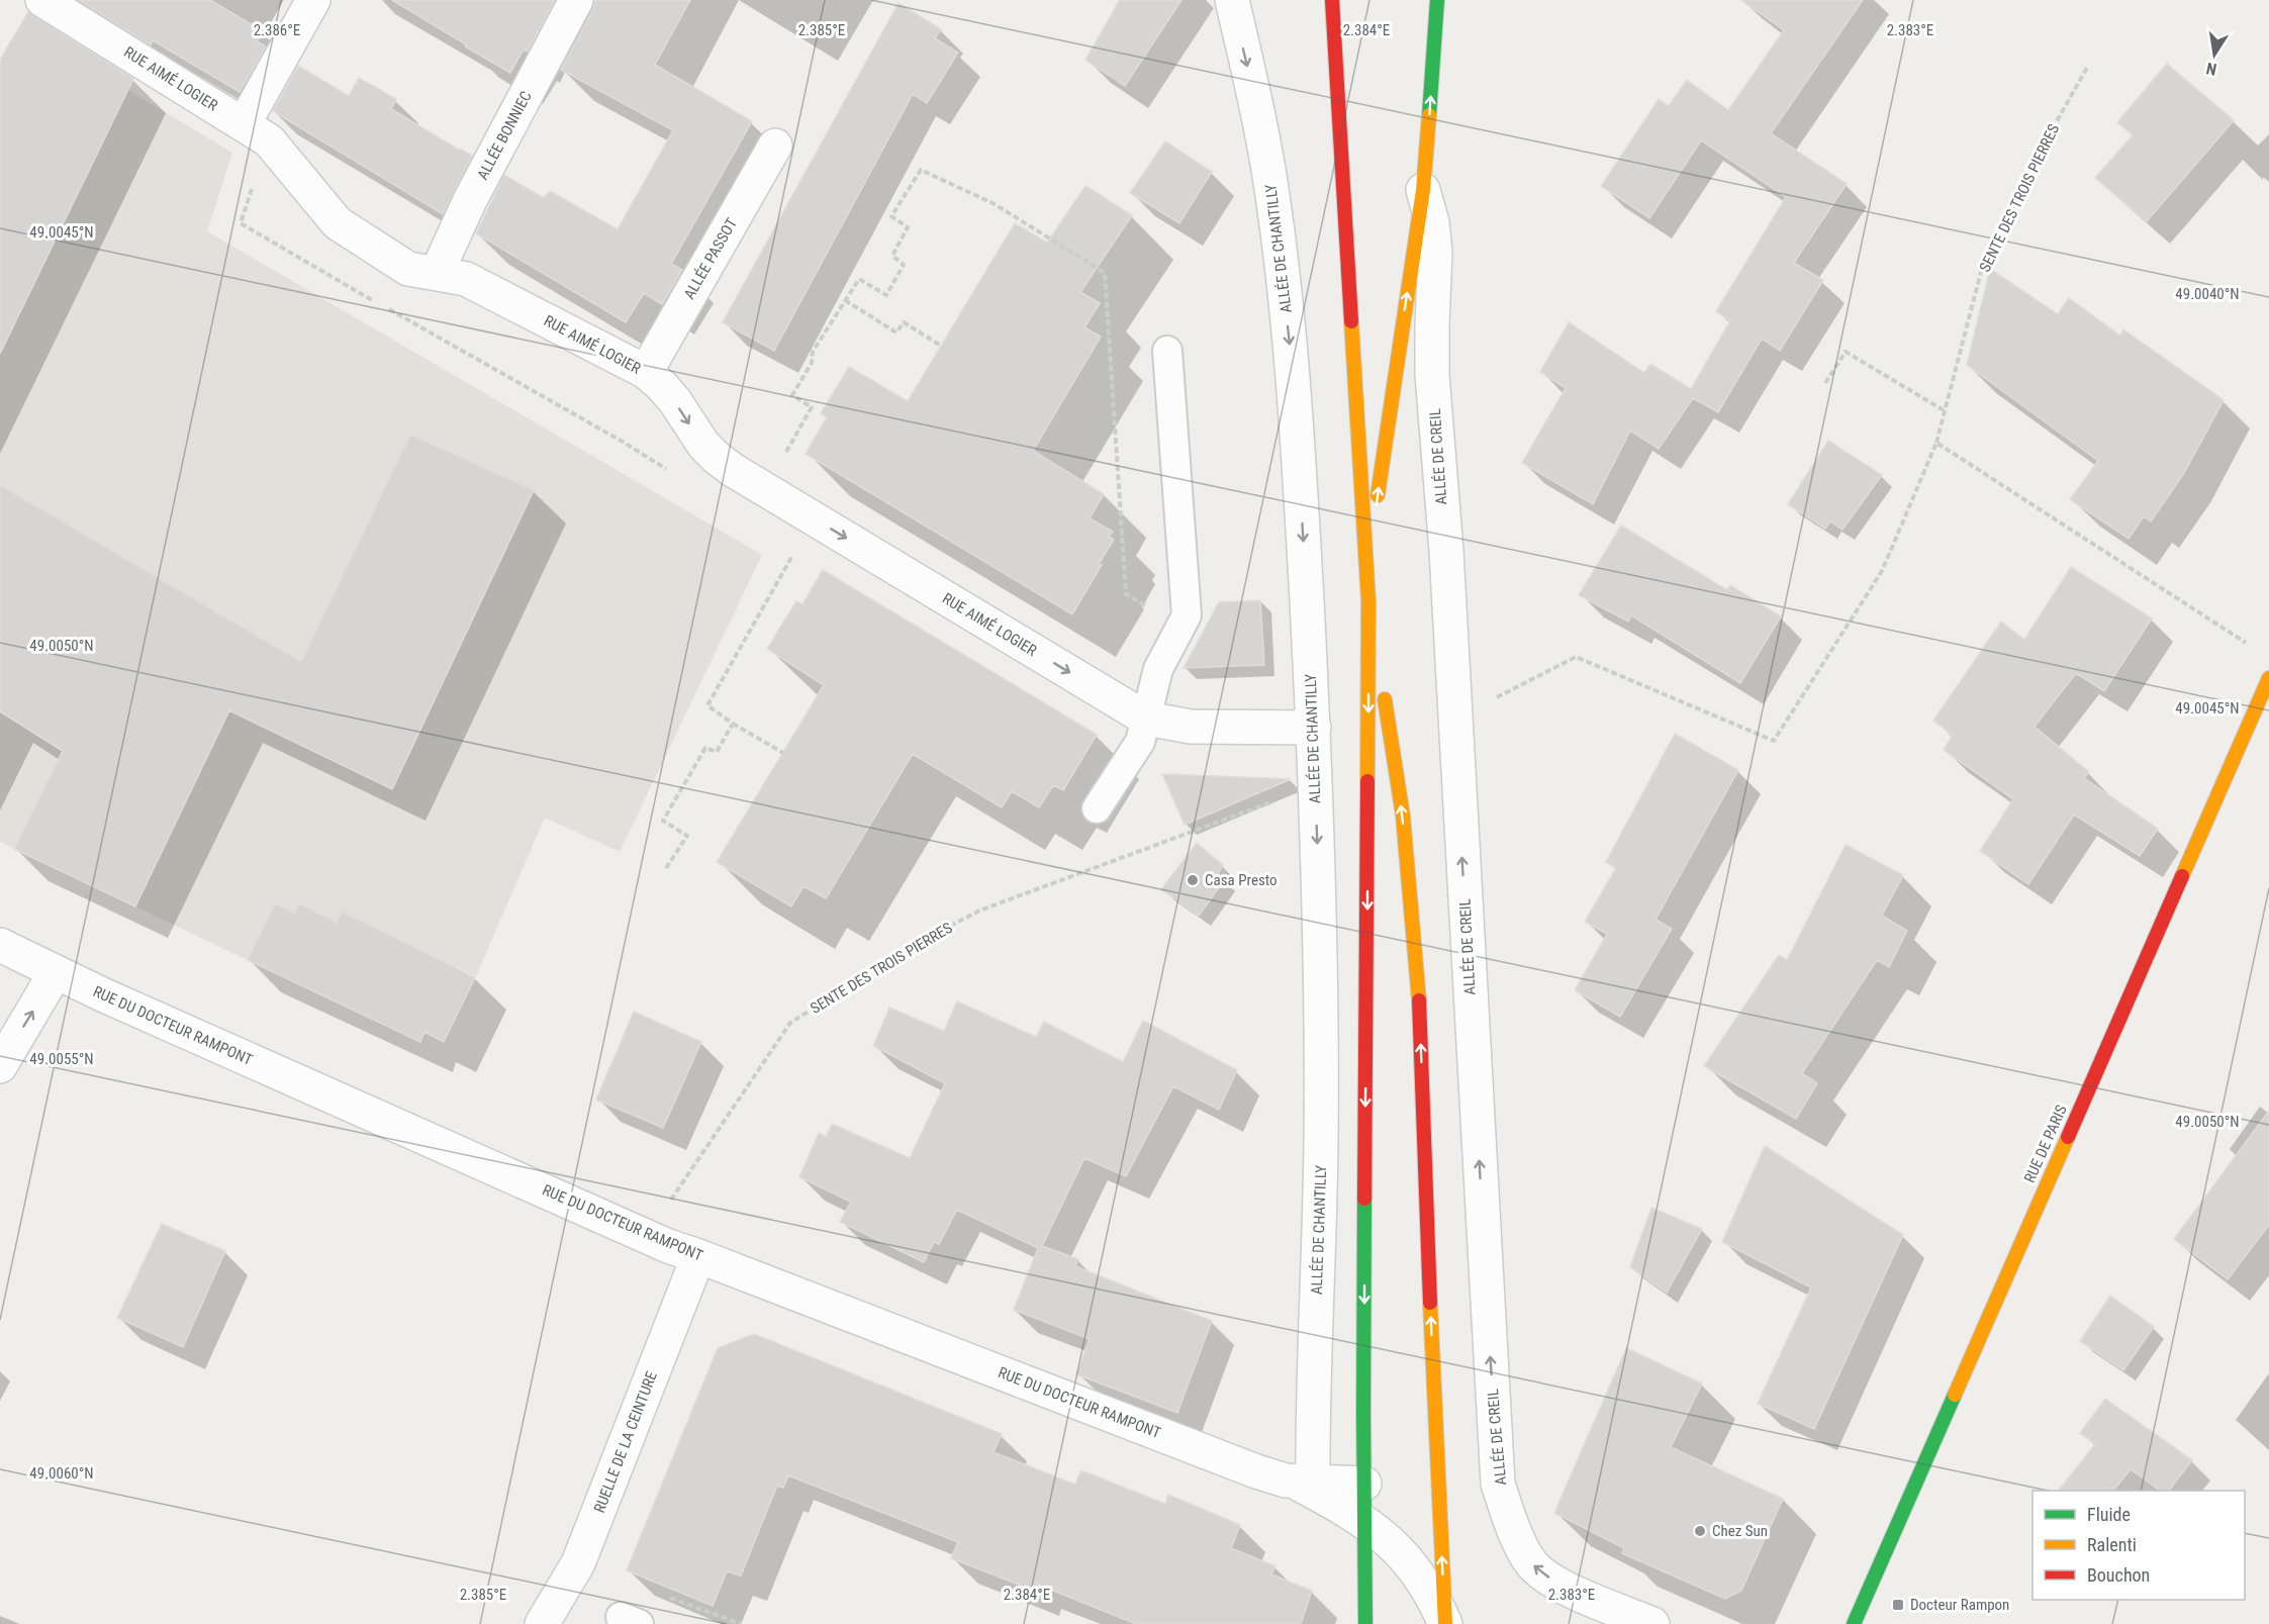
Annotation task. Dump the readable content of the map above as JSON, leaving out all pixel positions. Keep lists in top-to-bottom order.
{
  "streets": {
    "main road": ["RUE DE PARIS"],
    "street": [
      "RUE AIMÉ LOGIER",
      "ALLÉE BONNIEC",
      "ALLÉE DE CHANTILLY",
      "ALLÉE PASSOT",
      "ALLÉE DE CREIL",
      "RUE DU DOCTEUR RAMPONT",
      "RUELLE DE LA CEINTURE"
    ],
    "path": ["SENTE DES TROIS PIERRES"]
  },
  "crossings": [
    ["RUE AIMÉ LOGIER", "ALLÉE BONNIEC"],
    ["RUE AIMÉ LOGIER", "ALLÉE DE CHANTILLY"],
    ["RUE AIMÉ LOGIER", "ALLÉE PASSOT"],
    ["SENTE DES TROIS PIERRES", "ALLÉE DE CHANTILLY"],
    ["SENTE DES TROIS PIERRES", "ALLÉE DE CREIL"],
    ["SENTE DES TROIS PIERRES", "RUE DU DOCTEUR RAMPONT"],
    ["ALLÉE DE CHANTILLY", "RUE DU DOCTEUR RAMPONT"],
    ["RUE DU DOCTEUR RAMPONT", "RUELLE DE LA CEINTURE"]
  ],
  "one_way": ["RUE AIMÉ LOGIER", "ALLÉE DE CHANTILLY", "ALLÉE DE CREIL"],
  "places": {
    "other": ["Casa Presto", "Chez Sun"],
    "transit": ["Docteur Rampon"]
  },
  "legend": ["Fluide", "Ralenti", "Bouchon"],
  "north": "bottom",
  "coordinates": [
    "2.386°E",
    "2.385°E",
    "2.384°E",
    "2.383°E",
    "49.0045°N",
    "49.0040°N",
    "49.0050°N",
    "49.0055°N",
    "49.0060°N"
  ]
}
